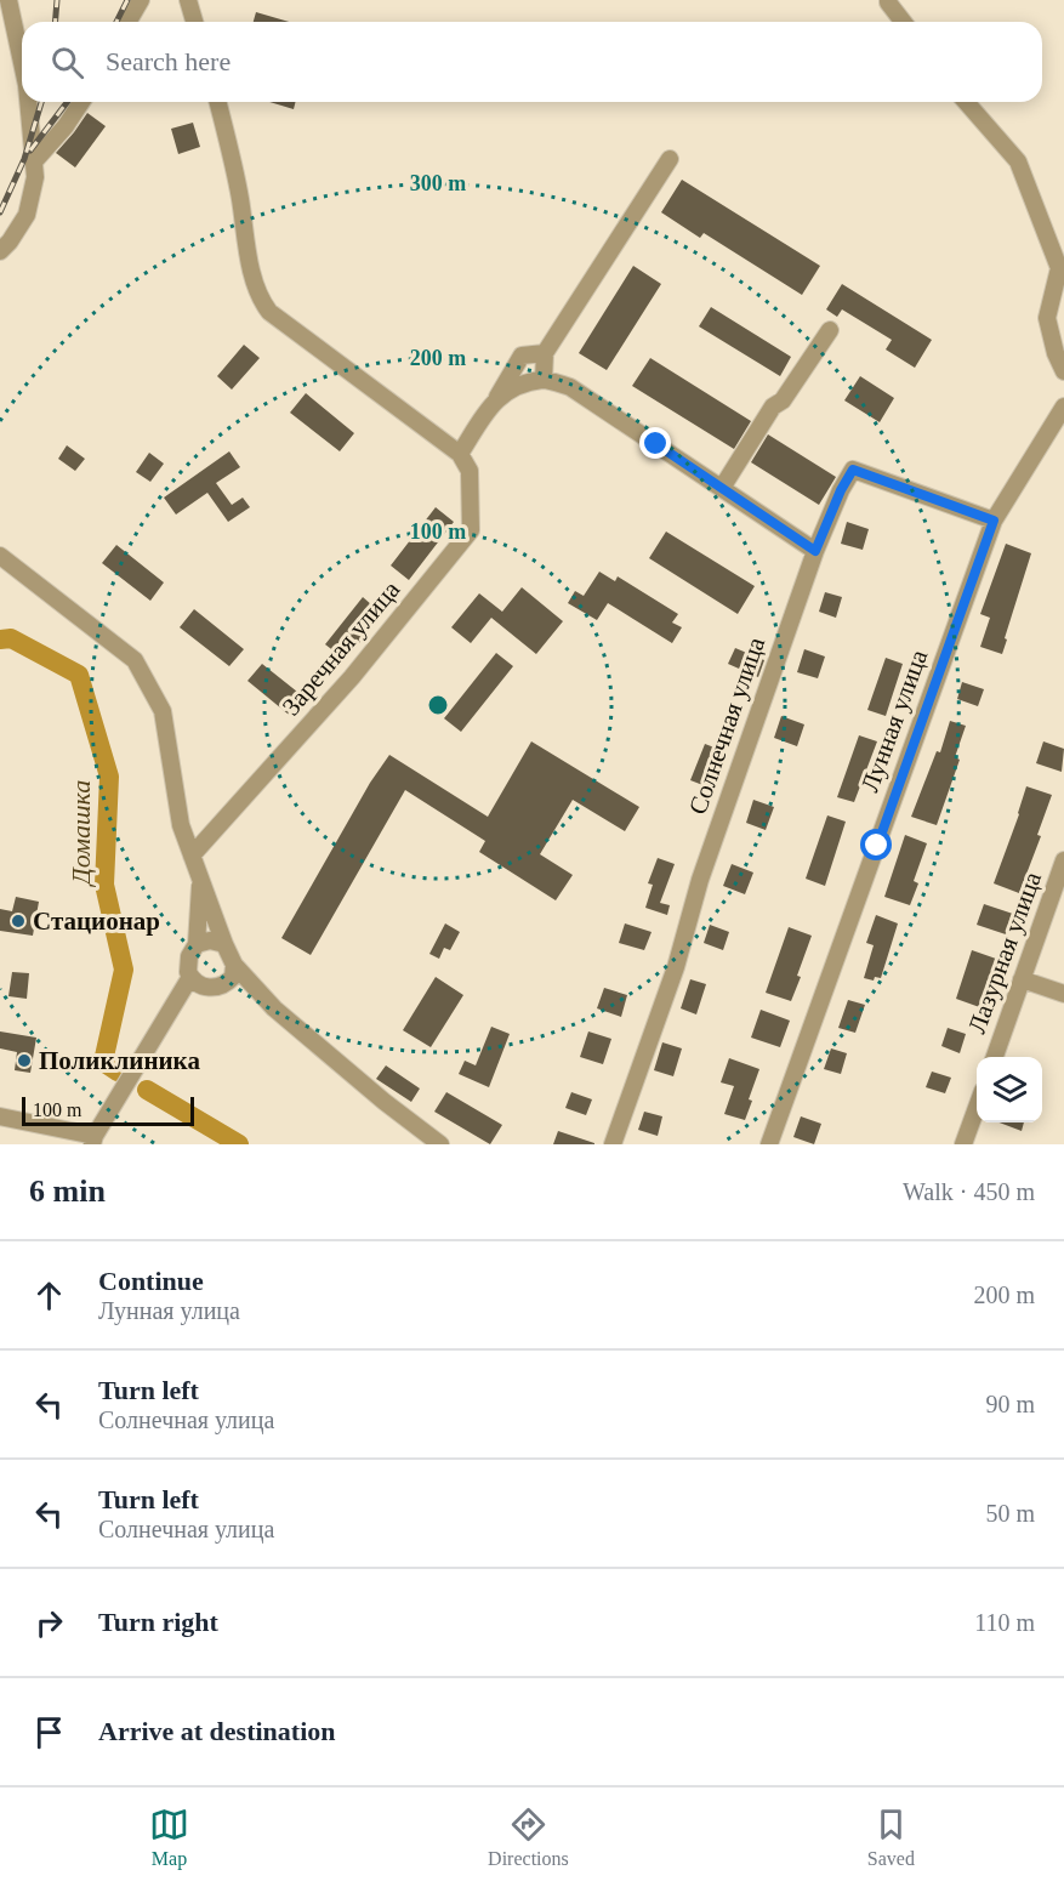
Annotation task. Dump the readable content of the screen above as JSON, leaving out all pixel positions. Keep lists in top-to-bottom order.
{
  "streets": {
    "street": [
      "Заречная улица",
      "Лунная улица",
      "Солнечная улица",
      "Лазурная улица"
    ]
  },
  "crossings": [
    ["Лунная улица", "Солнечная улица"]
  ],
  "water": ["Домашка"],
  "places": ["Стационар", "Поликлиника"],
  "scale_bar": "100 m",
  "page": {
    "search": "Search here",
    "scale": "100 m",
    "heading": ["6 min", "Walk · 450 m"],
    "list": [
      ["Continue", "Лунная улица", "200 m"],
      ["Turn left", "Солнечная улица", "90 m"],
      ["Turn left", "Солнечная улица", "50 m"],
      ["Turn right", "110 m"],
      "Arrive at destination"
    ],
    "nav": ["Map", "Directions", "Saved"]
  },
  "rings": ["300 m", "200 m", "100 m"]
}
